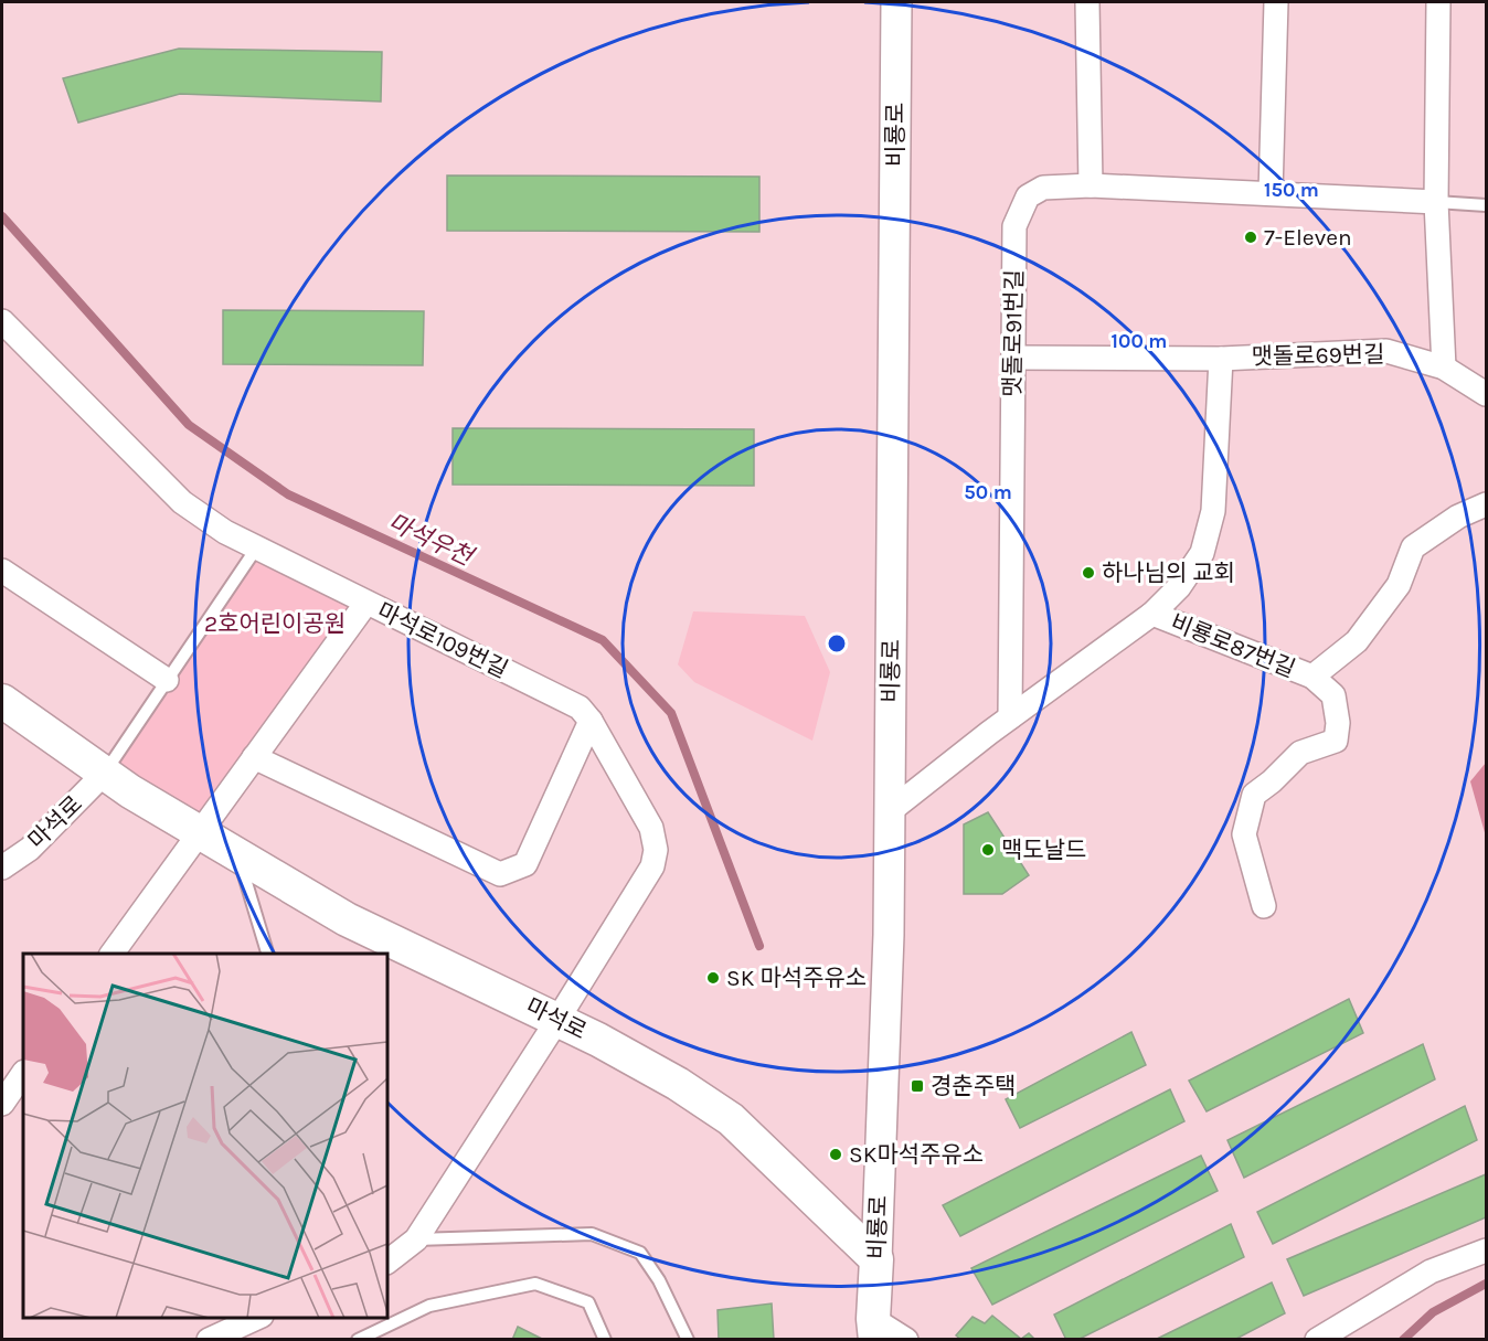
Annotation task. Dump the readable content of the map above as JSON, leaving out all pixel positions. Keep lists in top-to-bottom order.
{
  "streets": {
    "main road": ["비룡로", "마석로"],
    "street": [
      "맷돌로91번길",
      "맷돌로69번길",
      "마석로109번길",
      "비룡로87번길"
    ]
  },
  "crossings": [
    ["비룡로", "비룡로87번길"],
    ["비룡로", "마석로"],
    ["맷돌로91번길", "맷돌로69번길"],
    ["맷돌로91번길", "비룡로87번길"],
    ["맷돌로69번길", "비룡로87번길"],
    ["마석로109번길", "마석로"]
  ],
  "water": ["마석우천"],
  "parks": ["2호어린이공원"],
  "places": {
    "other": [
      "7-Eleven",
      "하나님의 교회",
      "맥도날드",
      "SK 마석주유소",
      "SK마석주유소"
    ],
    "transit": ["경춘주택"]
  },
  "rings": ["150 m", "100 m", "50 m"]
}
